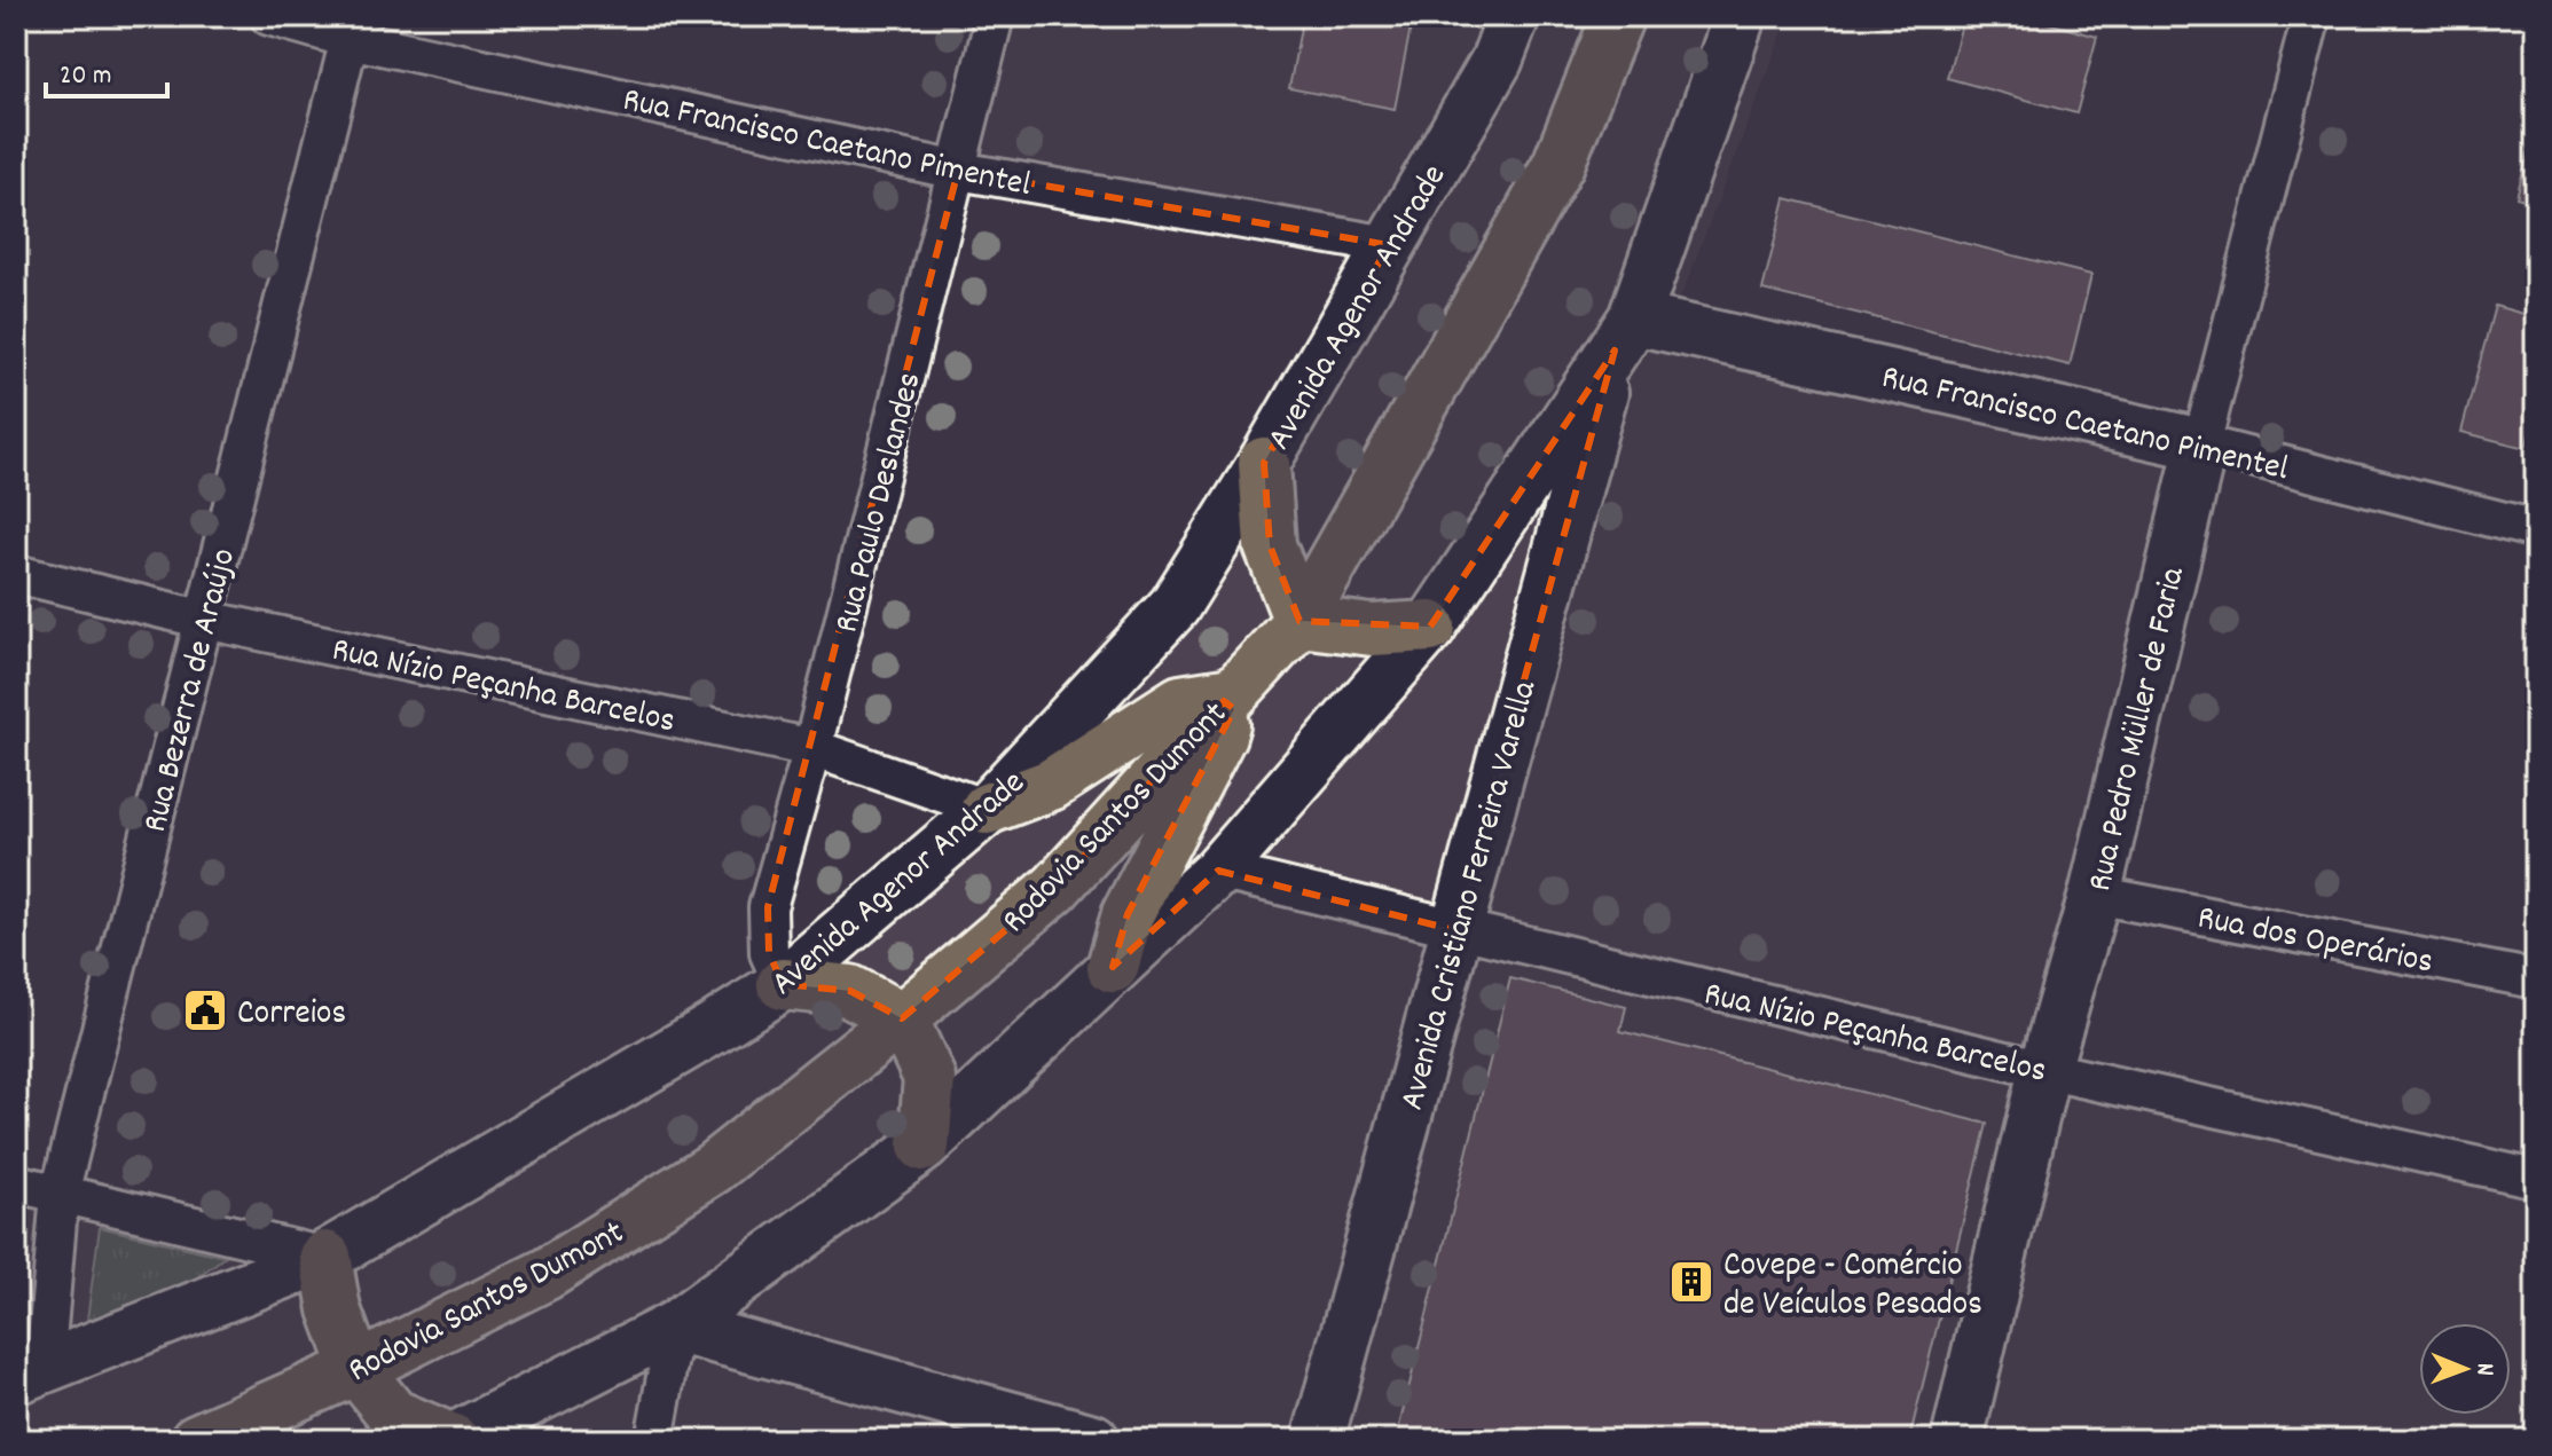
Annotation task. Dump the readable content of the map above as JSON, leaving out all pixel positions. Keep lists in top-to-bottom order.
{
  "streets": {
    "highway": ["Rodovia Santos Dumont"],
    "main road": [
      "Rua Francisco Caetano Pimentel",
      "Avenida Agenor Andrade",
      "Rua Pedro Müller de Faria",
      "Avenida Cristiano Ferreira Varella"
    ],
    "street": [
      "Rua Paulo Deslandes",
      "Rua Nízio Peçanha Barcelos",
      "Rua Bezerra de Araújo",
      "Rua dos Operários"
    ]
  },
  "crossings": [
    ["Rua Francisco Caetano Pimentel", "Avenida Agenor Andrade"],
    ["Rua Francisco Caetano Pimentel", "Rua Paulo Deslandes"],
    ["Rua Francisco Caetano Pimentel", "Rua Bezerra de Araújo"],
    ["Rua Francisco Caetano Pimentel", "Rua Pedro Müller de Faria"],
    ["Rua Francisco Caetano Pimentel", "Avenida Cristiano Ferreira Varella"],
    ["Avenida Agenor Andrade", "Rua Paulo Deslandes"],
    ["Avenida Agenor Andrade", "Rua Nízio Peçanha Barcelos"],
    ["Avenida Agenor Andrade", "Rua Bezerra de Araújo"],
    ["Rua Paulo Deslandes", "Rua Nízio Peçanha Barcelos"],
    ["Rua Nízio Peçanha Barcelos", "Rua Bezerra de Araújo"],
    ["Rua Nízio Peçanha Barcelos", "Rua Pedro Müller de Faria"],
    ["Rua Nízio Peçanha Barcelos", "Avenida Cristiano Ferreira Varella"],
    ["Rua Pedro Müller de Faria", "Rua dos Operários"]
  ],
  "places": {
    "public building": ["Correios"],
    "building": ["Covepe - Comércio de Veículos Pesados"]
  },
  "scale_bar": "20 m",
  "north": "right"
}
